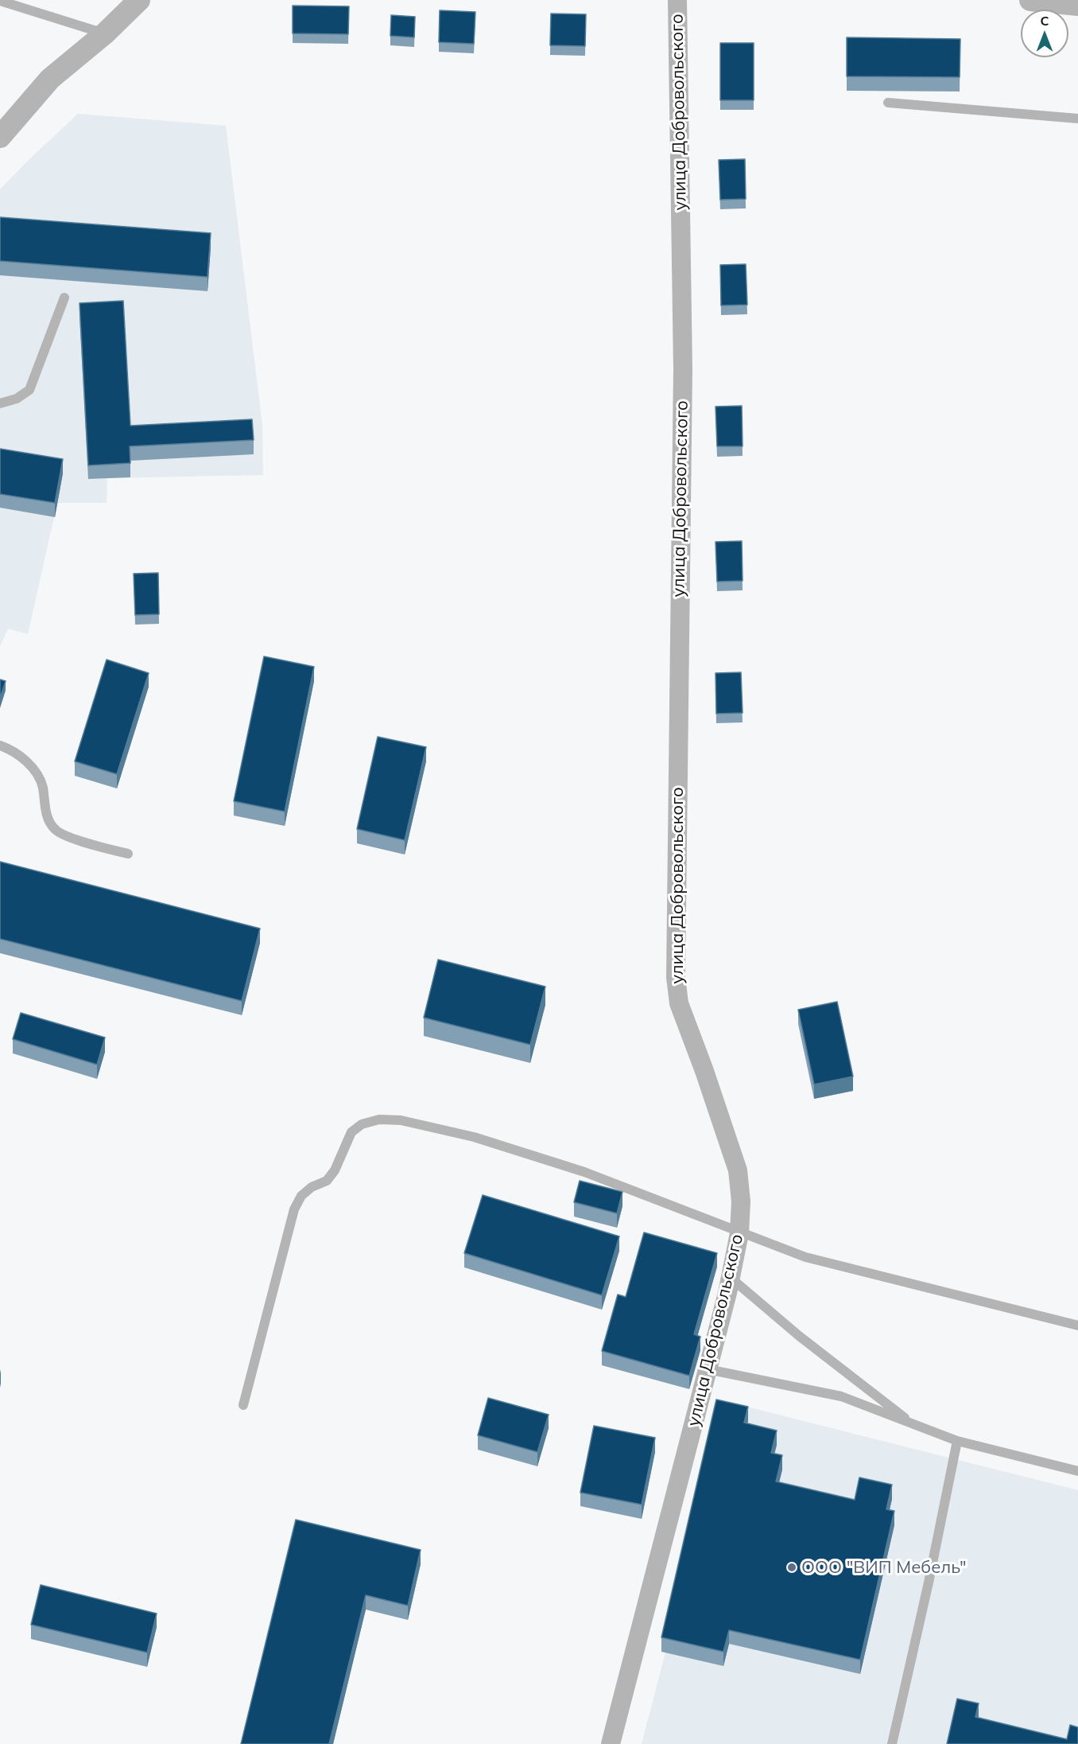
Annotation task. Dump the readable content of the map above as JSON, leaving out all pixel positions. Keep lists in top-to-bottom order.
{
  "streets": {
    "street": ["улица Добровольского"]
  },
  "places": ["ООО \"ВИП Мебель\""],
  "north": "top"
}
